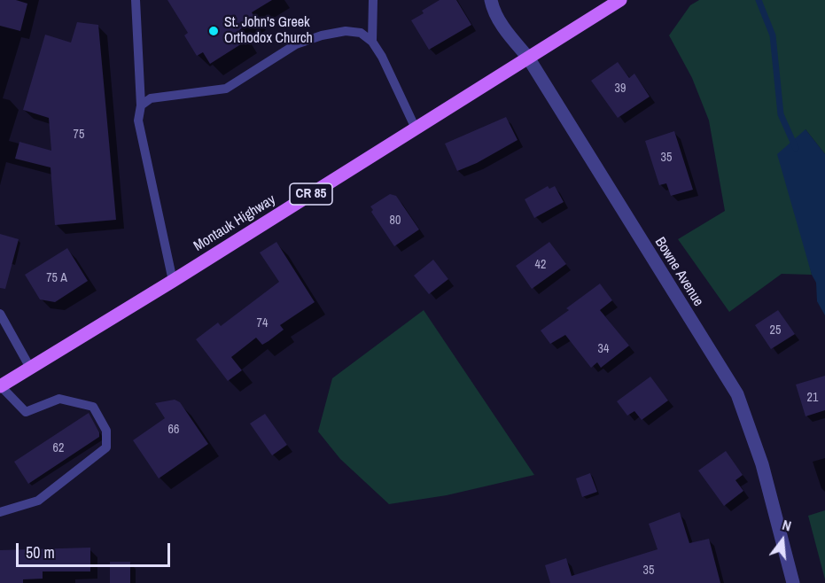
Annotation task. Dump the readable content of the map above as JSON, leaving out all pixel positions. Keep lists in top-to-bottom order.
{
  "streets": {
    "main road": ["CR 85", "Montauk Highway"],
    "street": ["Bowne Avenue"]
  },
  "crossings": [
    ["Montauk Highway", "Bowne Avenue"]
  ],
  "places": ["St. John's Greek Orthodox Church"],
  "house_numbers": [
    "39",
    "75",
    "35",
    "80",
    "42",
    "75 A",
    "74",
    "25",
    "34",
    "21",
    "66",
    "62",
    "35"
  ],
  "scale_bar": "50 m",
  "north": "top"
}
